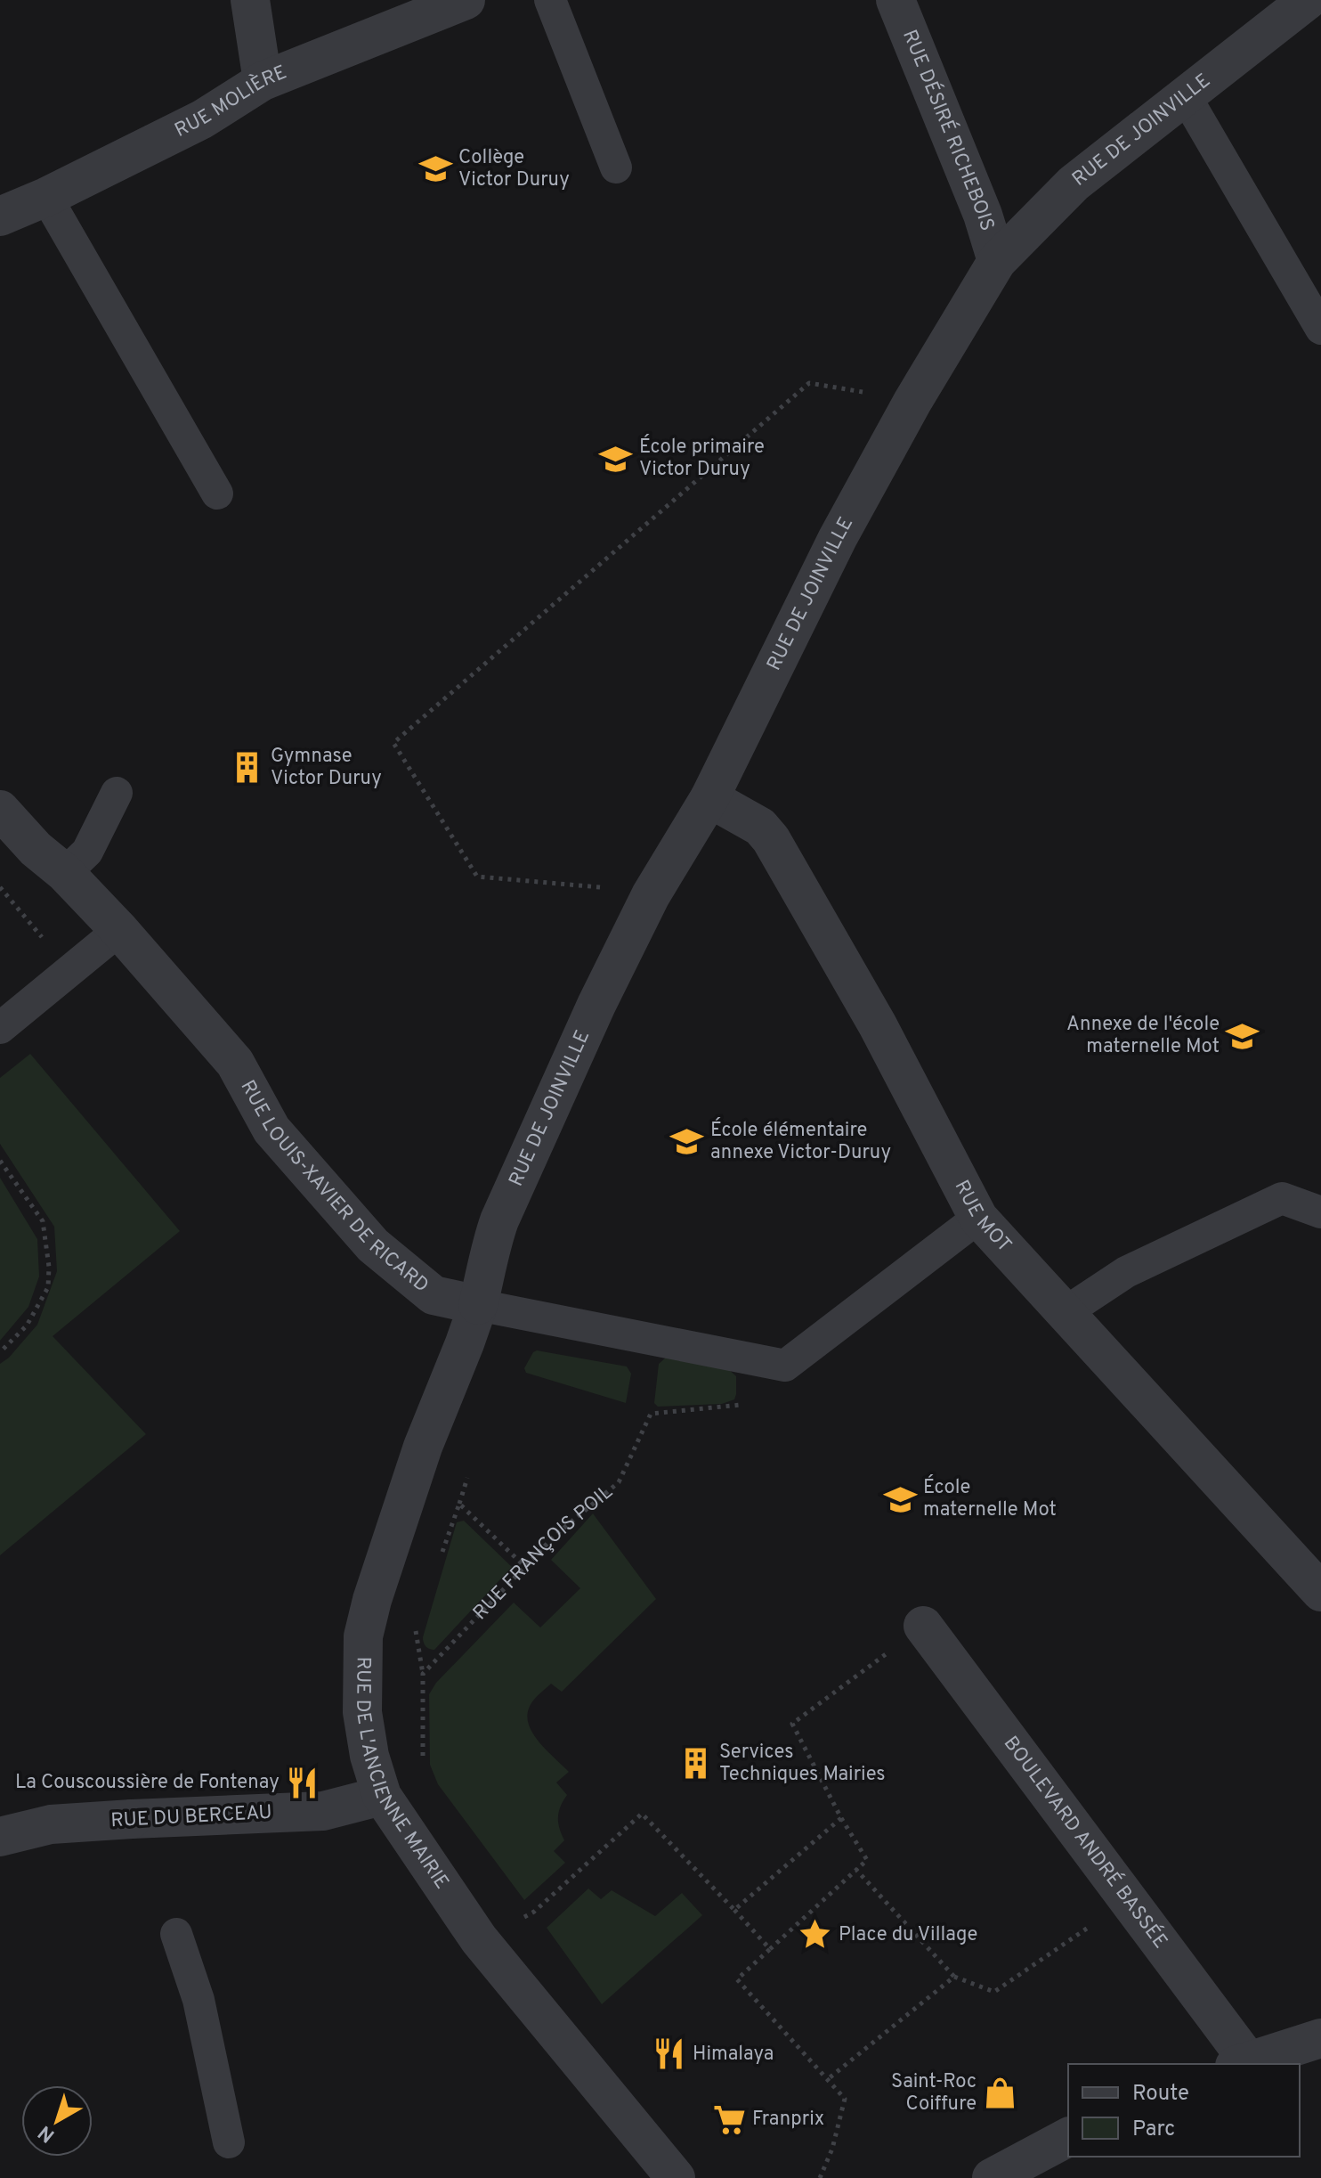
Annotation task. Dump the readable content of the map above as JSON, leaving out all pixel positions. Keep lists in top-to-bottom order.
{
  "streets": {
    "street": [
      "RUE MOLIÈRE",
      "RUE DÉSIRÉ RICHEBOIS",
      "RUE DE JOINVILLE",
      "RUE LOUIS-XAVIER DE RICARD",
      "RUE MOT",
      "RUE DE L'ANCIENNE MAIRIE",
      "RUE DU BERCEAU",
      "BOULEVARD ANDRÉ BASSÉE"
    ],
    "path": ["RUE FRANÇOIS POIL"]
  },
  "crossings": [
    ["RUE DÉSIRÉ RICHEBOIS", "RUE DE JOINVILLE"],
    ["RUE DE JOINVILLE", "RUE LOUIS-XAVIER DE RICARD"],
    ["RUE DE JOINVILLE", "RUE MOT"],
    ["RUE DE JOINVILLE", "RUE DE L'ANCIENNE MAIRIE"],
    ["RUE LOUIS-XAVIER DE RICARD", "RUE FRANÇOIS POIL"],
    ["RUE LOUIS-XAVIER DE RICARD", "RUE DE L'ANCIENNE MAIRIE"],
    ["RUE DE L'ANCIENNE MAIRIE", "RUE DU BERCEAU"]
  ],
  "places": {
    "school or university": [
      "Collège Victor Duruy",
      "École primaire Victor Duruy",
      "Annexe de l'école maternelle Mot",
      "École élémentaire annexe Victor-Duruy",
      "École maternelle Mot"
    ],
    "building": ["Gymnase Victor Duruy", "Services Techniques Mairies"],
    "restaurant": ["La Couscoussière de Fontenay", "Himalaya"],
    "place": ["Place du Village"],
    "shop": ["Saint-Roc Coiffure"],
    "supermarket": ["Franprix"]
  },
  "legend": ["Route", "Parc"],
  "north": "bottom left"
}
